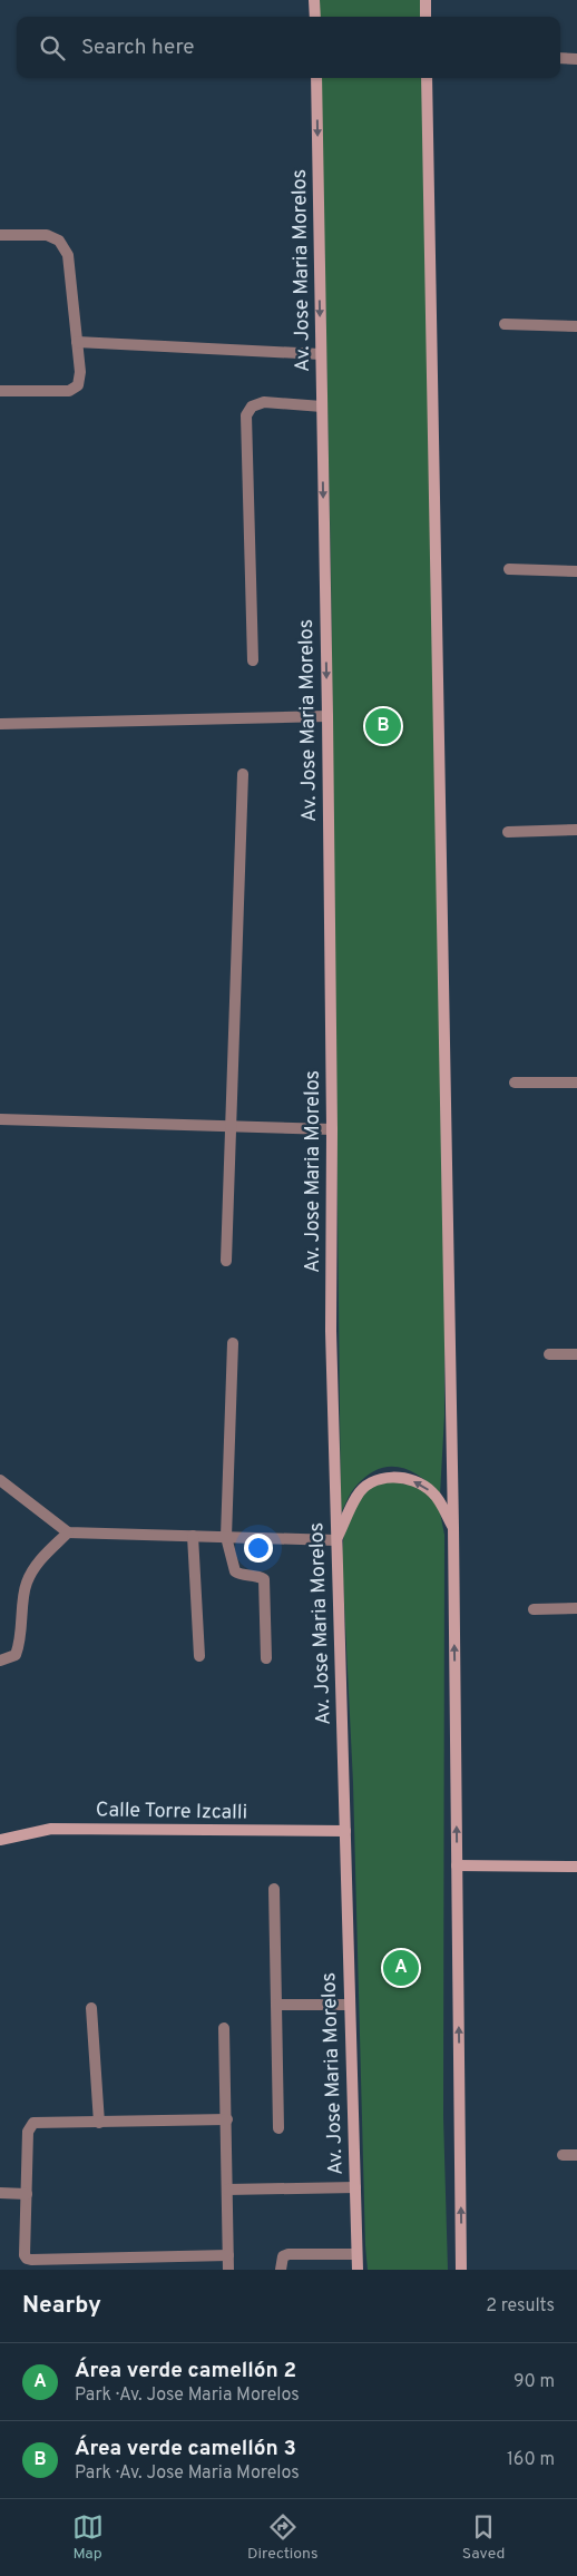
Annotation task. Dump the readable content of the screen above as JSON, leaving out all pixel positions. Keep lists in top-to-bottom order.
{
  "streets": {
    "main road": ["Av. Jose Maria Morelos", "Calle Torre Izcalli"]
  },
  "crossings": [
    ["Av. Jose Maria Morelos", "Calle Torre Izcalli"]
  ],
  "page": {
    "search": "Search here",
    "pins": ["B", "A"],
    "heading": ["Nearby", "2 results"],
    "list": [
      {
        "mark": "A",
        "name": "Área verde camellón 2",
        "note": "Park · Av. Jose Maria Morelos",
        "value": "90 m"
      },
      {
        "mark": "B",
        "name": "Área verde camellón 3",
        "note": "Park · Av. Jose Maria Morelos",
        "value": "160 m"
      }
    ],
    "nav": ["Map", "Directions", "Saved"]
  }
}
